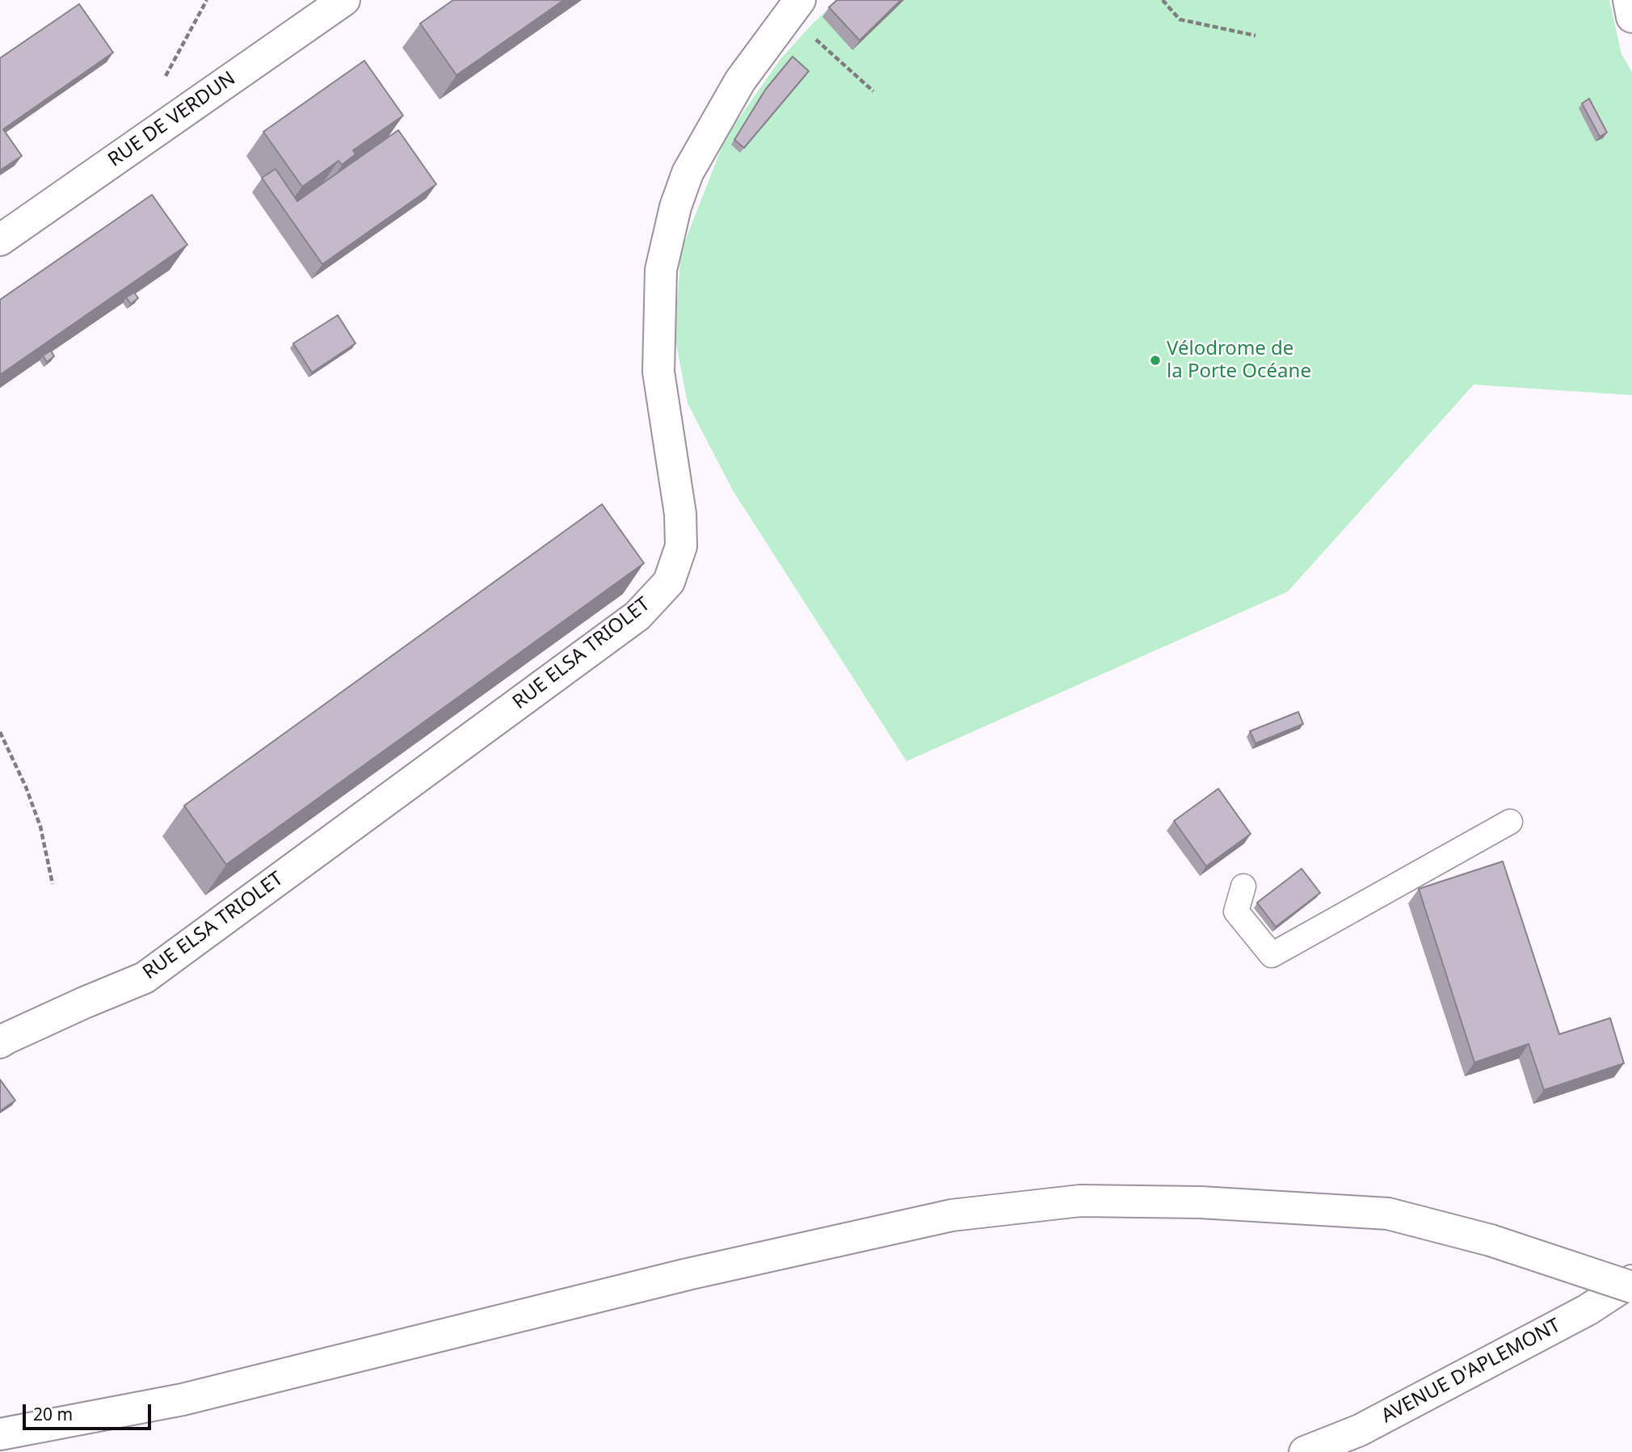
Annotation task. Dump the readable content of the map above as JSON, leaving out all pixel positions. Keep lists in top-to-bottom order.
{
  "streets": {
    "street": ["RUE DE VERDUN", "RUE ELSA TRIOLET", "AVENUE D'APLEMONT"]
  },
  "places": ["Vélodrome de la Porte Océane"],
  "scale_bar": "20 m"
}
